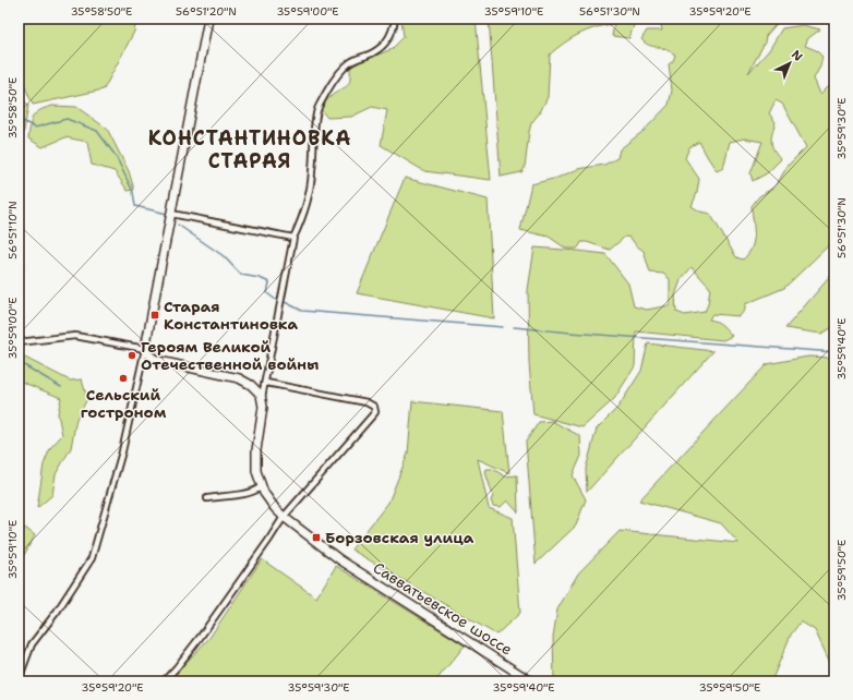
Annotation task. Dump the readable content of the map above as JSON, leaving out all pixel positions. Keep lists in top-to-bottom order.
{
  "streets": {
    "main road": ["Савватьевское шоссе"]
  },
  "districts": ["КОНСТАНТИНОВКА СТАРАЯ"],
  "places": {
    "transit": ["Старая Константиновка", "Борзовская улица"],
    "other": ["Героям Великой Отечественной войны", "Сельский гостроном"]
  },
  "north": "top right",
  "coordinates": [
    "35°58'50\"E",
    "56°51'20\"N",
    "35°59'00\"E",
    "35°59'10\"E",
    "56°51'30\"N",
    "35°59'20\"E",
    "35°59'30\"E",
    "56°51'10\"N",
    "35°59'40\"E",
    "35°59'50\"E"
  ]
}
